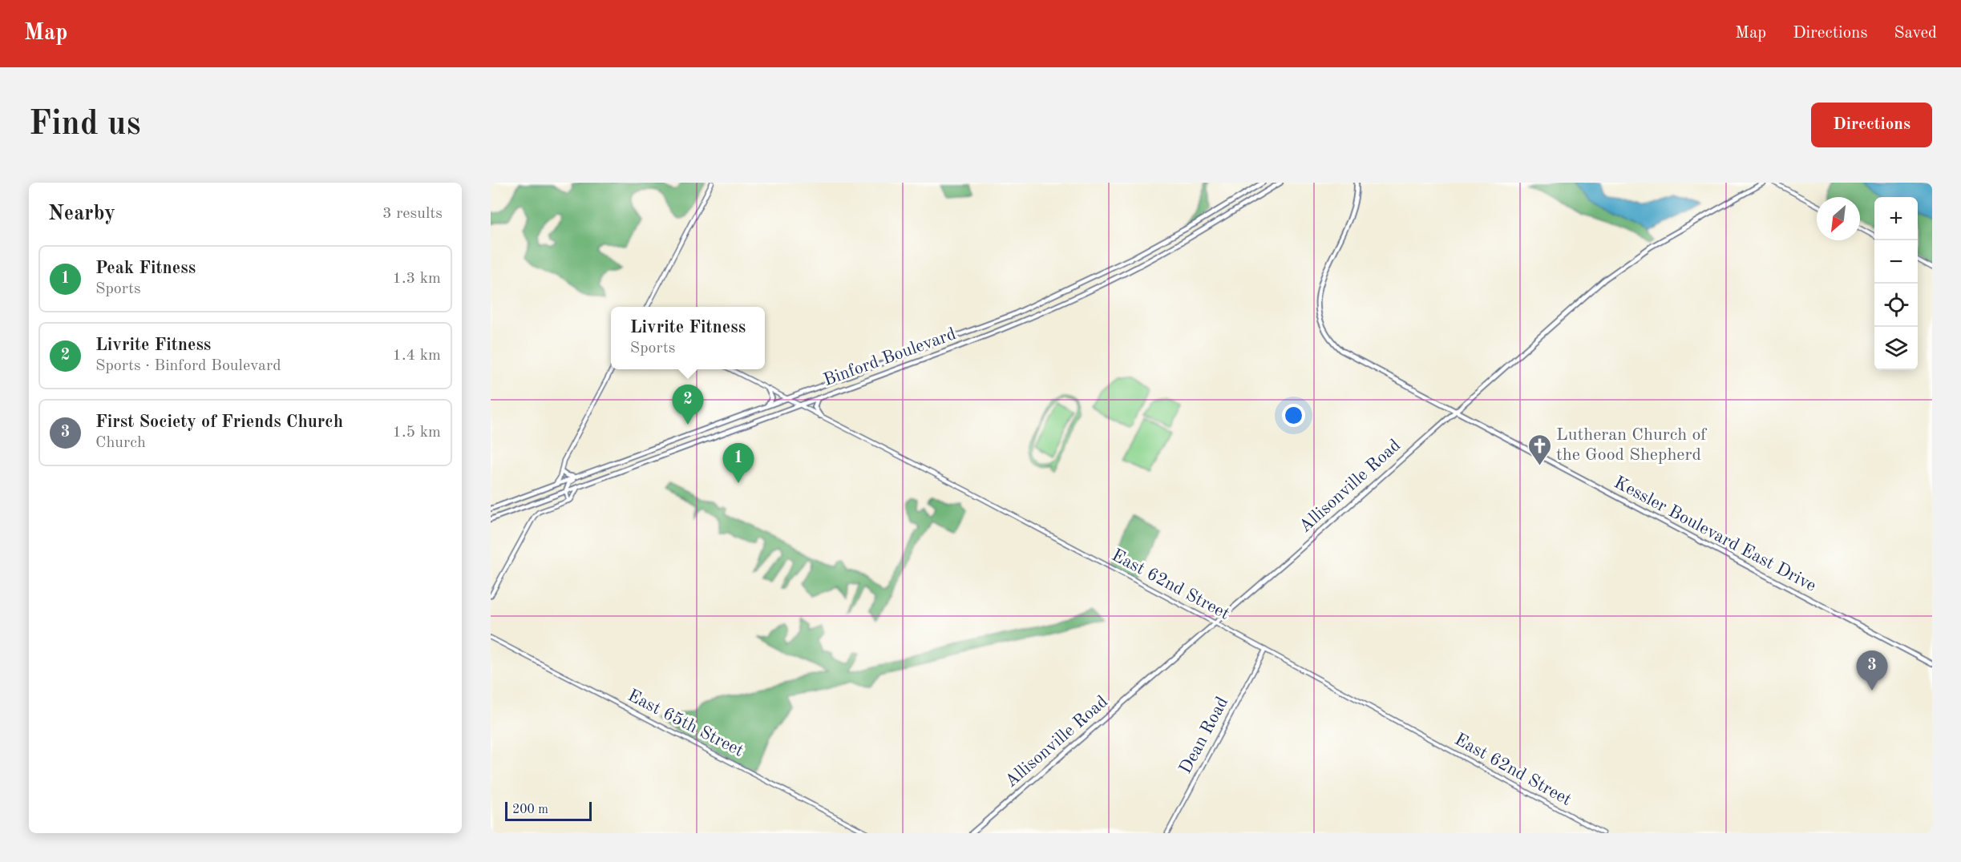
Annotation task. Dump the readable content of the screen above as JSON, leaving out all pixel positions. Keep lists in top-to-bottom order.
{
  "streets": {
    "main road": ["Binford Boulevard", "Allisonville Road", "Kessler Boulevard East Drive"],
    "street": ["East 62nd Street", "East 65th Street", "Dean Road"]
  },
  "crossings": [
    ["Binford Boulevard", "East 62nd Street"],
    ["Allisonville Road", "Kessler Boulevard East Drive"],
    ["Allisonville Road", "East 62nd Street"],
    ["East 62nd Street", "Dean Road"]
  ],
  "places": {
    "church": ["Lutheran Church of the Good Shepherd"]
  },
  "scale_bar": "200 m",
  "north": "bottom left",
  "page": {
    "header": "Map",
    "nav": ["Map", "Directions", "Saved"],
    "buttons": "Directions",
    "title": "Find us",
    "heading": ["Nearby", "3 results"],
    "map_buttons": ["+", "−"],
    "list": [
      {
        "mark": "1",
        "name": "Peak Fitness",
        "note": "Sports",
        "value": "1.3 km"
      },
      {
        "mark": "2",
        "name": "Livrite Fitness",
        "note": "Sports · Binford Boulevard",
        "value": "1.4 km"
      },
      {
        "mark": "3",
        "name": "First Society of Friends Church",
        "note": "Church",
        "value": "1.5 km"
      }
    ],
    "popup": ["Livrite Fitness", "Sports"],
    "pins": ["2", "1", "3"],
    "scale": "200 m"
  }
}
